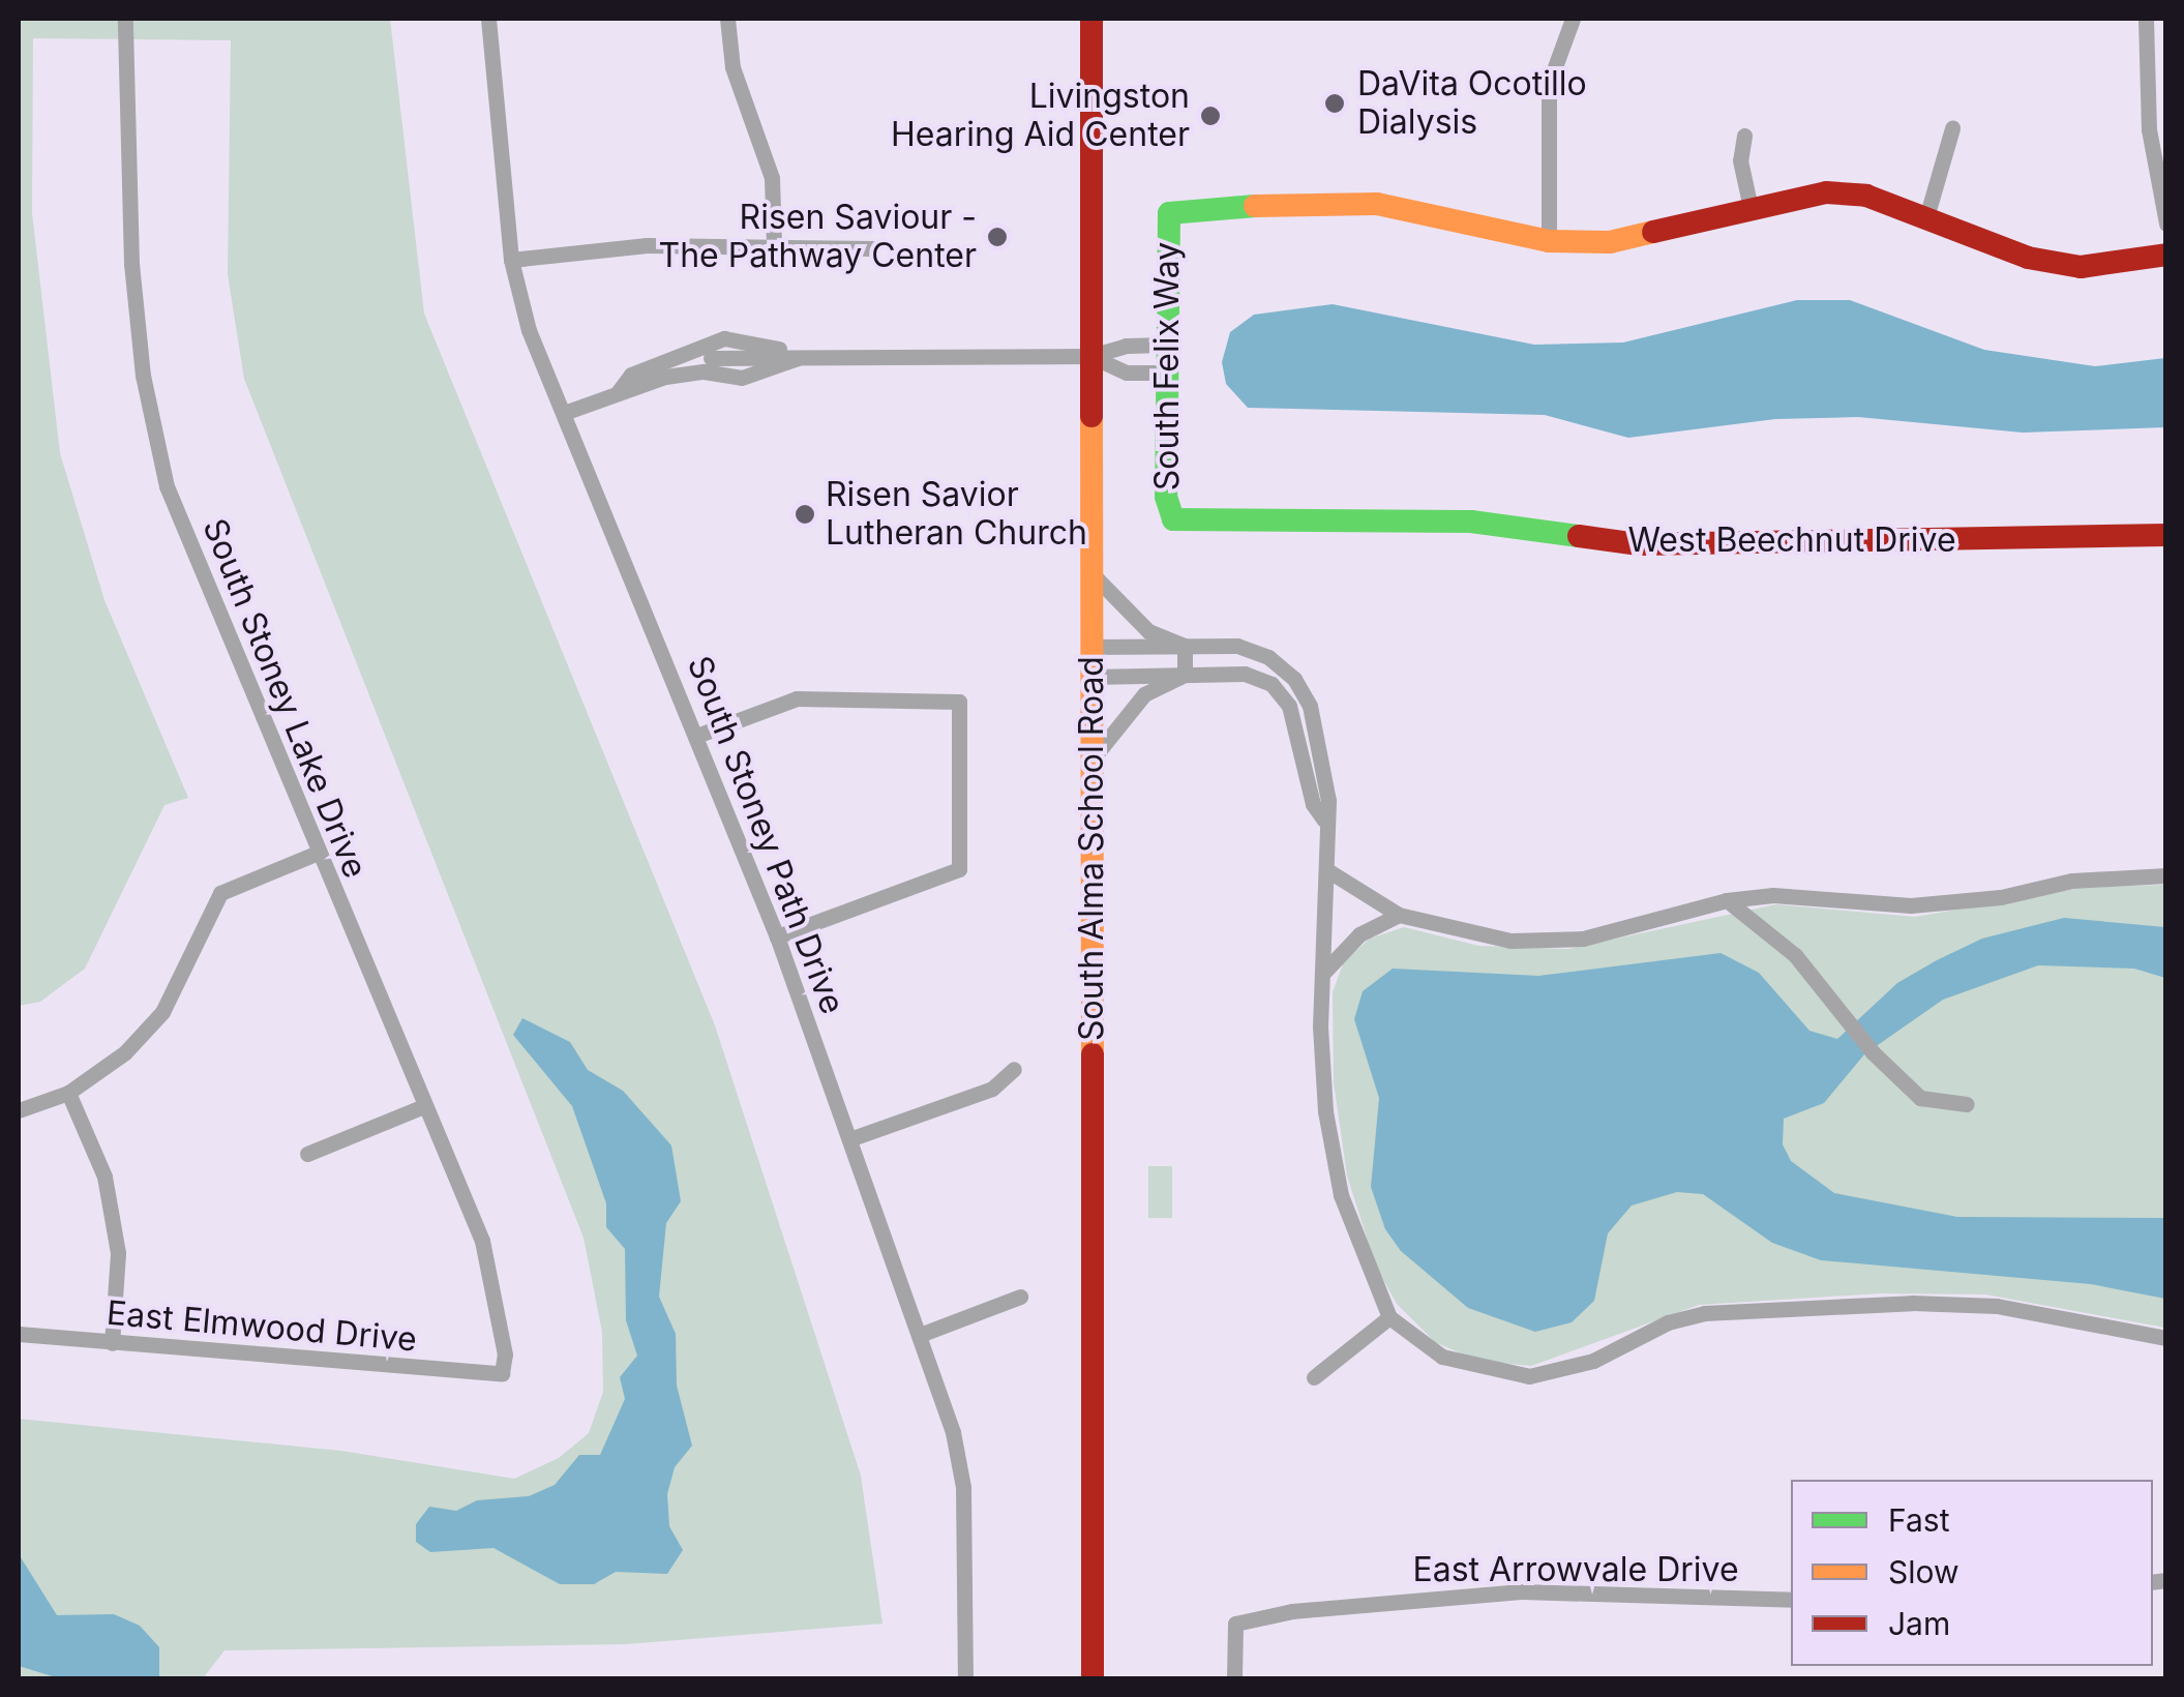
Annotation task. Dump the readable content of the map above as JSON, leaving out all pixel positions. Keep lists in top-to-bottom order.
{
  "streets": {
    "street": [
      "South Felix Way",
      "West Beechnut Drive",
      "South Stoney Lake Drive",
      "South Stoney Path Drive",
      "South Alma School Road",
      "East Elmwood Drive",
      "East Arrowvale Drive"
    ]
  },
  "crossings": [
    ["South Felix Way", "West Beechnut Drive"],
    ["South Stoney Lake Drive", "East Elmwood Drive"]
  ],
  "places": [
    "DaVita Ocotillo Dialysis",
    "Livingston Hearing Aid Center",
    "Risen Saviour - The Pathway Center",
    "Risen Savior Lutheran Church"
  ],
  "legend": ["Fast", "Slow", "Jam"]
}
